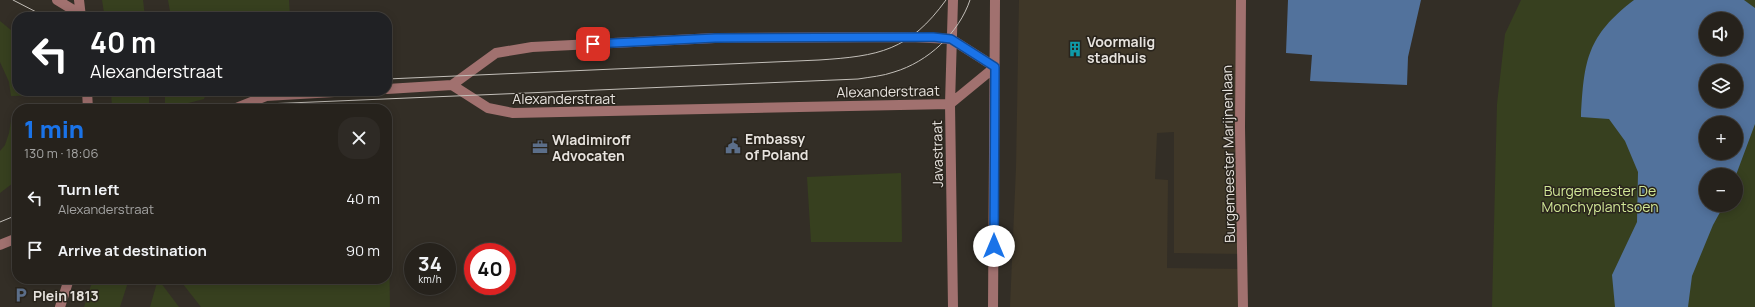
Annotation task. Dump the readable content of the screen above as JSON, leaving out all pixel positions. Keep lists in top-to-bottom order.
{
  "streets": {
    "street": ["Alexanderstraat", "Javastraat", "Burgemeester Marijnenlaan"]
  },
  "crossings": [
    ["Alexanderstraat", "Javastraat"]
  ],
  "parks": ["Burgemeester De Monchyplantsoen"],
  "places": {
    "building": ["Voormalig stadhuis"],
    "public building": ["Embassy of Poland"],
    "office": ["Wladimiroff Advocaten"],
    "parking": ["Plein 1813"]
  },
  "page": {
    "map_buttons": ["+", "−"],
    "turn": ["40 m", "Alexanderstraat"],
    "heading": ["1 min", "130 m · 18:06"],
    "list": [
      {
        "name": "Turn left",
        "note": "Alexanderstraat",
        "value": "40 m"
      },
      {
        "name": "Arrive at destination",
        "value": "90 m"
      }
    ],
    "speed": "34 km/h",
    "limit": "40"
  }
}
